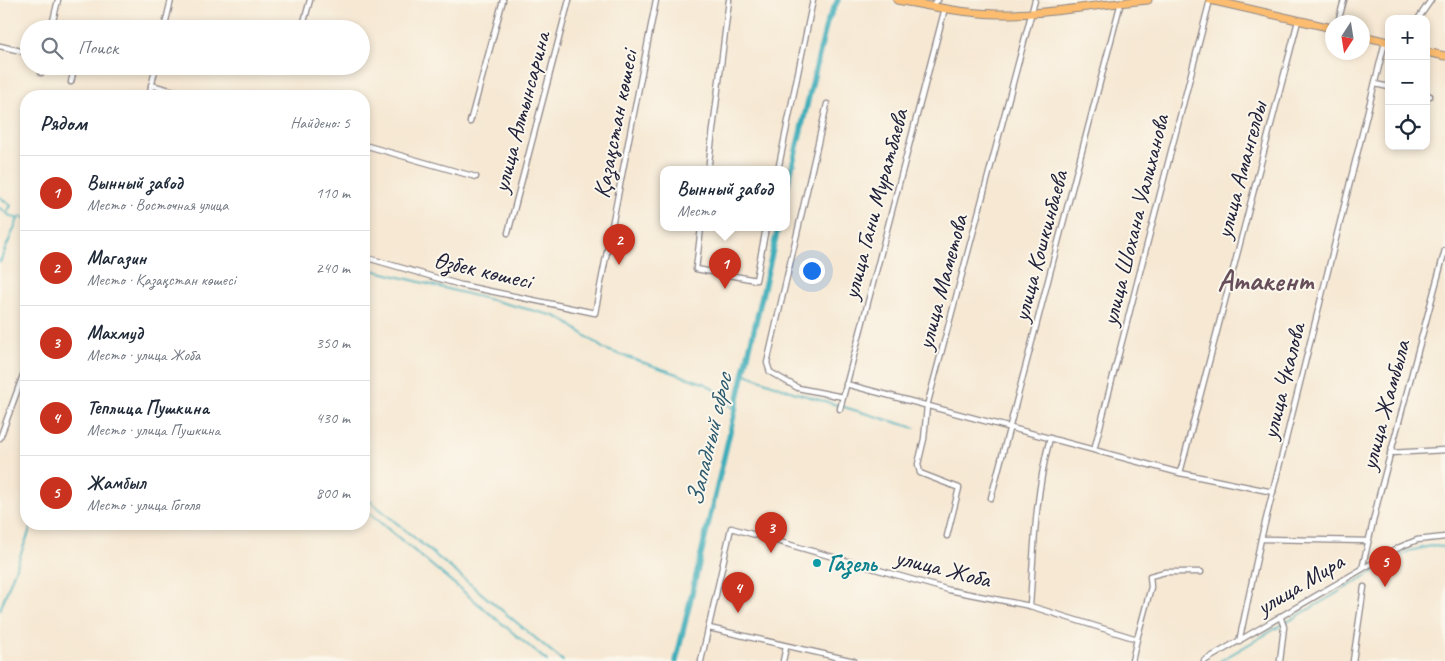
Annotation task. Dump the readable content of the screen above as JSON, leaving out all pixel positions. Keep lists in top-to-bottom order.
{
  "streets": {
    "street": [
      "улица Алтынсарина",
      "Қазақстан көшесі",
      "улица Амангелды",
      "улица Гани Муратбаева",
      "улица Шохана Уалиханова",
      "улица Кошкинбаева",
      "Өзбек көшесі",
      "улица Маметова",
      "улица Чкалова",
      "улица Жамбыла",
      "улица Жоба",
      "улица Мира"
    ]
  },
  "crossings": [
    ["Қазақстан көшесі", "Өзбек көшесі"],
    ["улица Чкалова", "улица Мира"],
    ["улица Жамбыла", "улица Мира"]
  ],
  "districts": ["Атакент"],
  "water": ["Западный сброс"],
  "places": ["Газель"],
  "north": "bottom",
  "page": {
    "map_buttons": ["+", "−"],
    "search": "Поиск",
    "heading": ["Рядом", "Найдено: 5"],
    "list": [
      {
        "mark": "1",
        "name": "Вынный завод",
        "note": "Место · Восточная улица",
        "value": "110 m"
      },
      {
        "mark": "2",
        "name": "Магазин",
        "note": "Место · Қазақстан көшесі",
        "value": "240 m"
      },
      {
        "mark": "3",
        "name": "Махмуд",
        "note": "Место · улица Жоба",
        "value": "350 m"
      },
      {
        "mark": "4",
        "name": "Теплица Пушкина",
        "note": "Место · улица Пушкина",
        "value": "430 m"
      },
      {
        "mark": "5",
        "name": "Жамбыл",
        "note": "Место · улица Гоголя",
        "value": "800 m"
      }
    ],
    "popup": ["Вынный завод", "Место"],
    "pins": [
      "2",
      "1",
      "3",
      "5",
      "4"
    ]
  }
}
